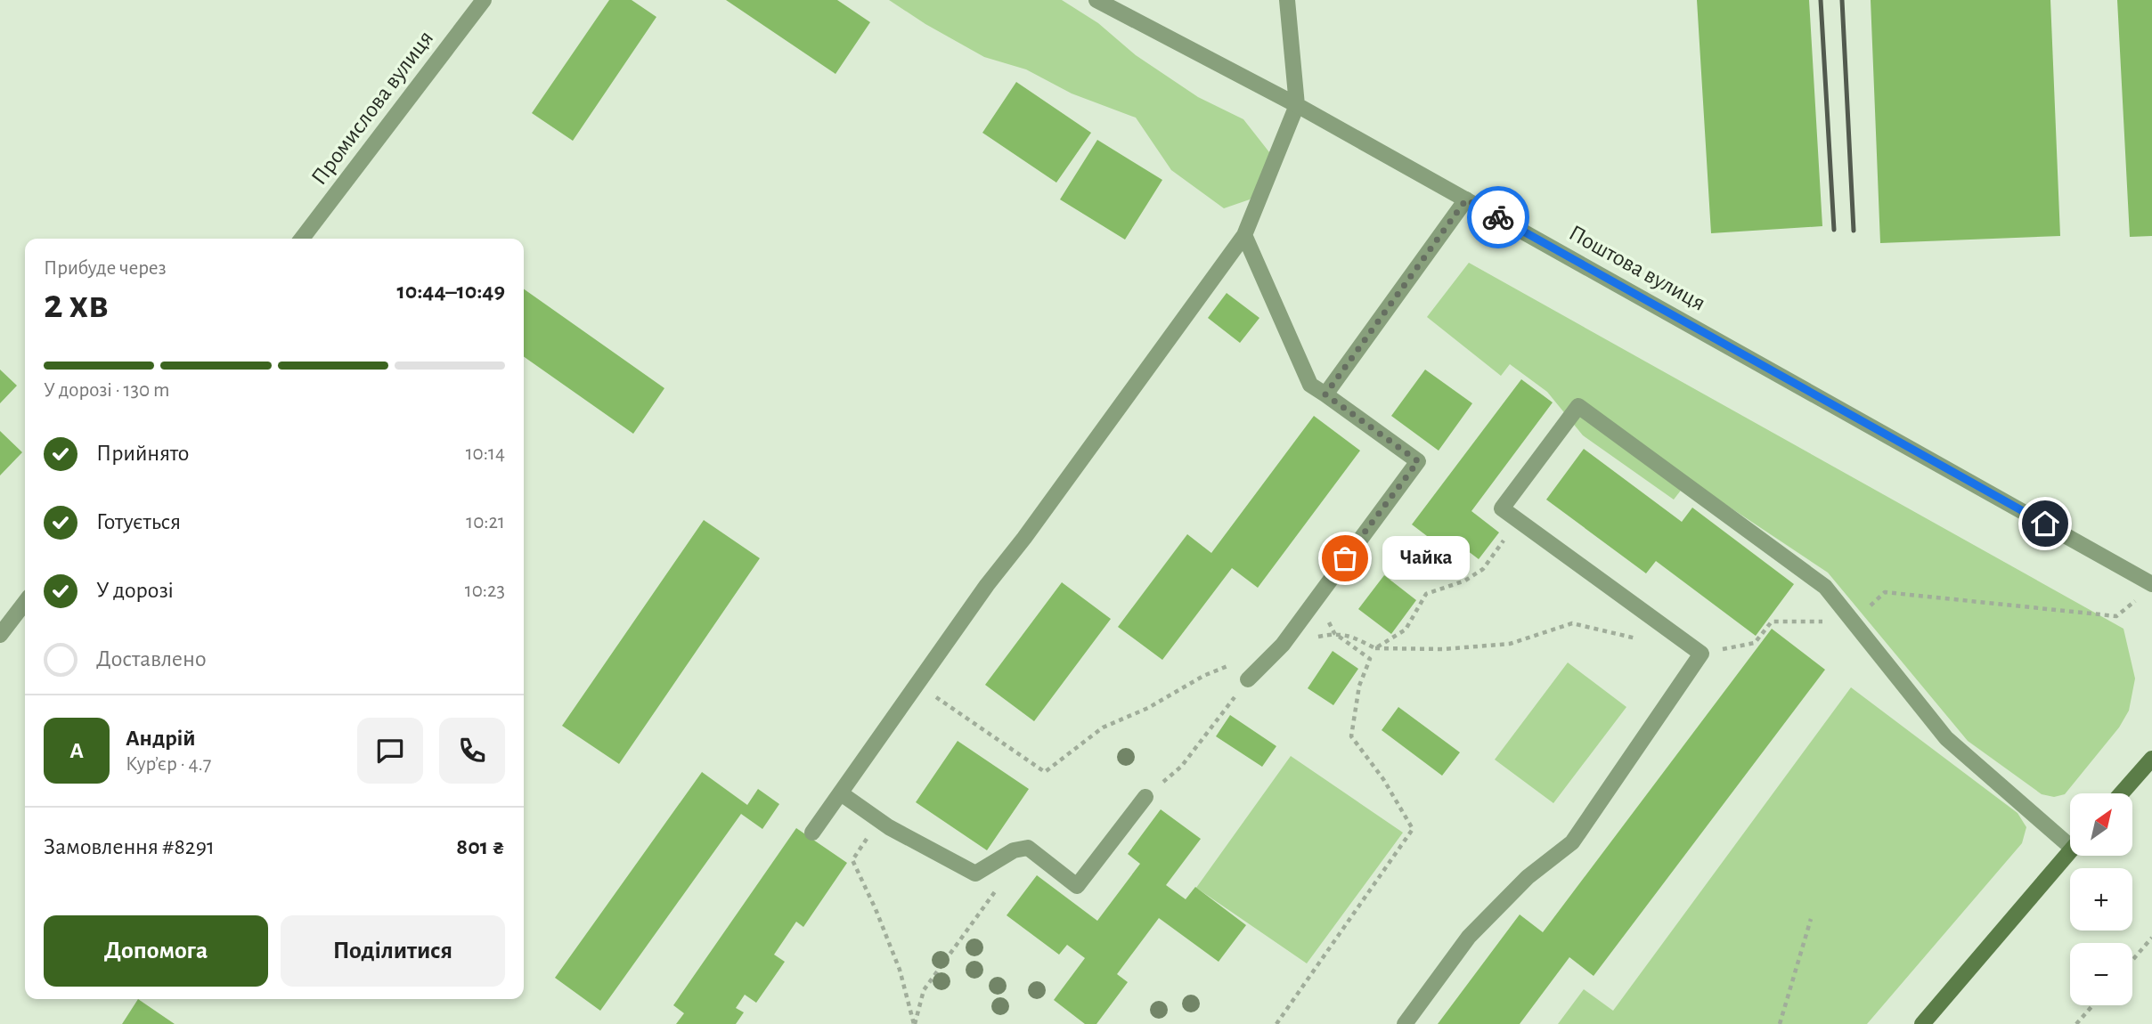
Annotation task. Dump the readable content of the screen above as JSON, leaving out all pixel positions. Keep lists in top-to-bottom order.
{
  "streets": {
    "street": ["Промислова вулиця", "Поштова вулиця"]
  },
  "places": ["Чайка"],
  "north": "top right",
  "page": {
    "heading": ["2 хв", "Прибуде через", "10:44–10:49"],
    "panel": [
      "Андрій",
      "Кур’єр · 4.7",
      "Замовлення #8291",
      "801 ₴"
    ],
    "bar": "У дорозі · 130 m",
    "list": [
      ["Прийнято", "10:14"],
      ["Готується", "10:21"],
      ["У дорозі", "10:23"],
      "Доставлено"
    ],
    "bubble": "Чайка",
    "round": "А",
    "map_buttons": ["+", "−"],
    "buttons": ["Допомога", "Поділитися"]
  }
}
